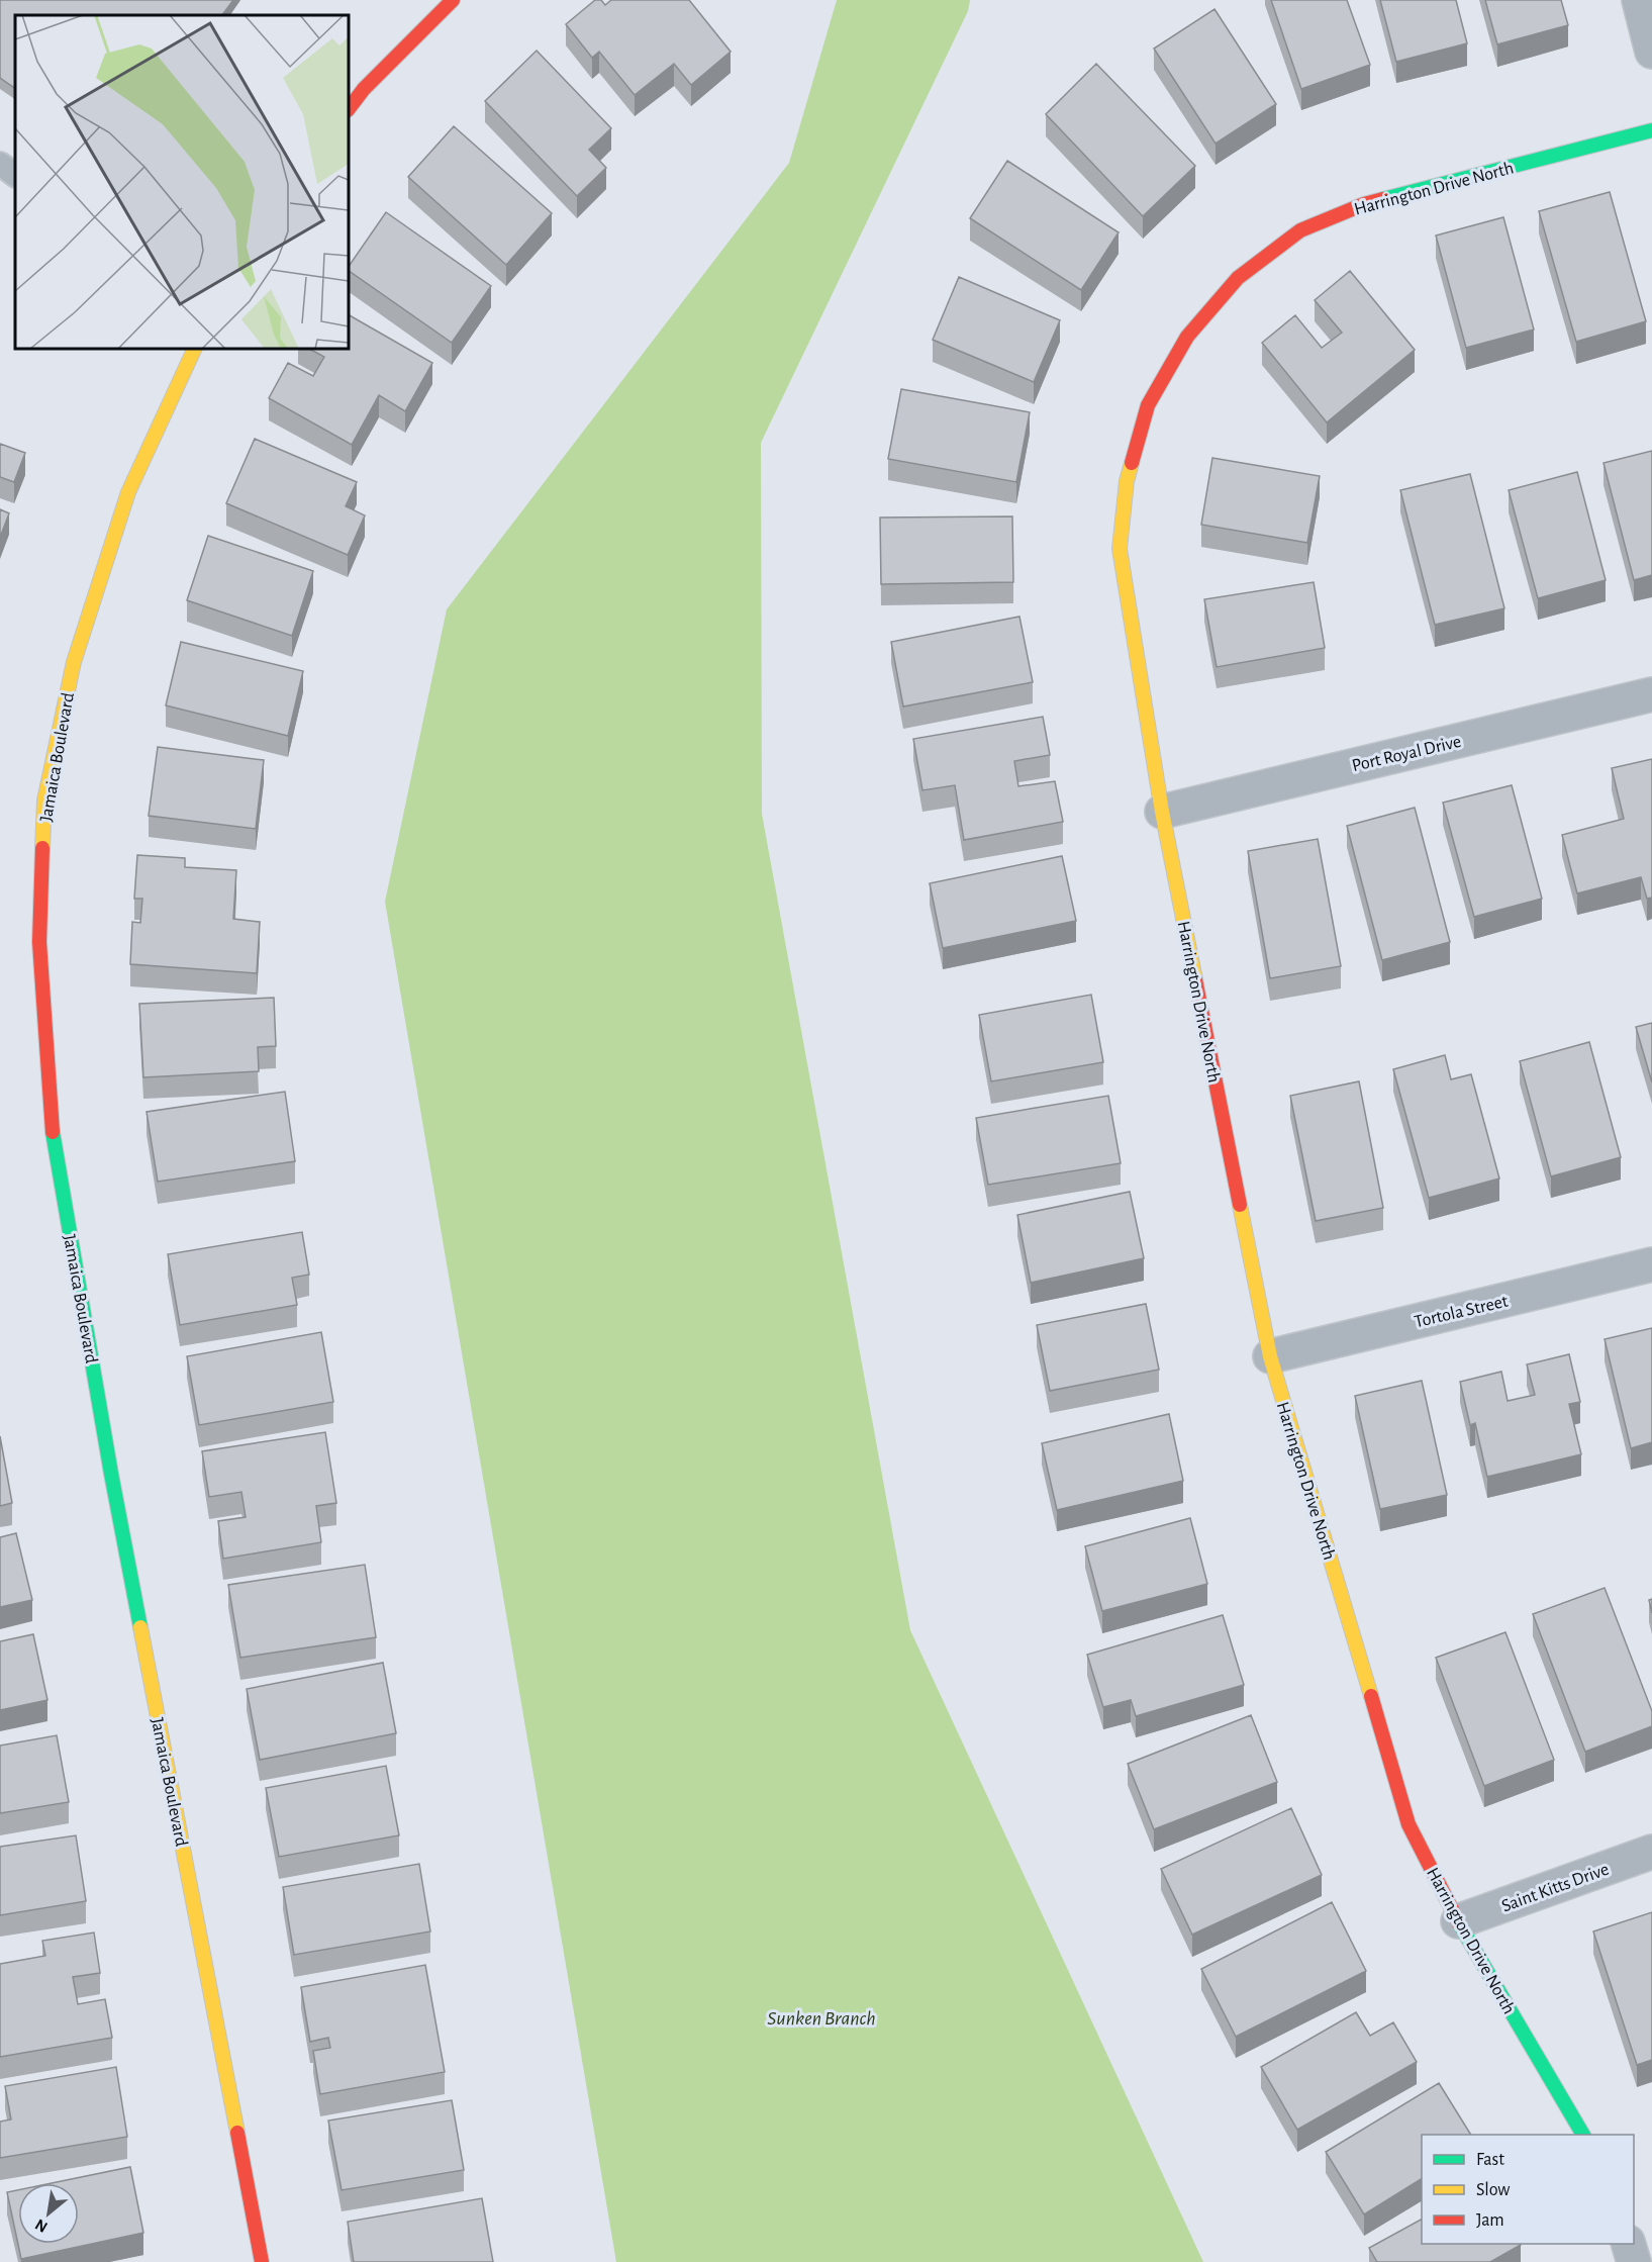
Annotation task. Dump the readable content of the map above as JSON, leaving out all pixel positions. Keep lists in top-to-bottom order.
{
  "streets": {
    "street": [
      "Harrington Drive North",
      "Port Royal Drive",
      "Jamaica Boulevard",
      "Tortola Street",
      "Saint Kitts Drive"
    ]
  },
  "crossings": [
    ["Harrington Drive North", "Port Royal Drive"],
    ["Harrington Drive North", "Tortola Street"],
    ["Harrington Drive North", "Saint Kitts Drive"]
  ],
  "water": ["Sunken Branch"],
  "legend": ["Fast", "Slow", "Jam"],
  "north": "bottom left"
}
